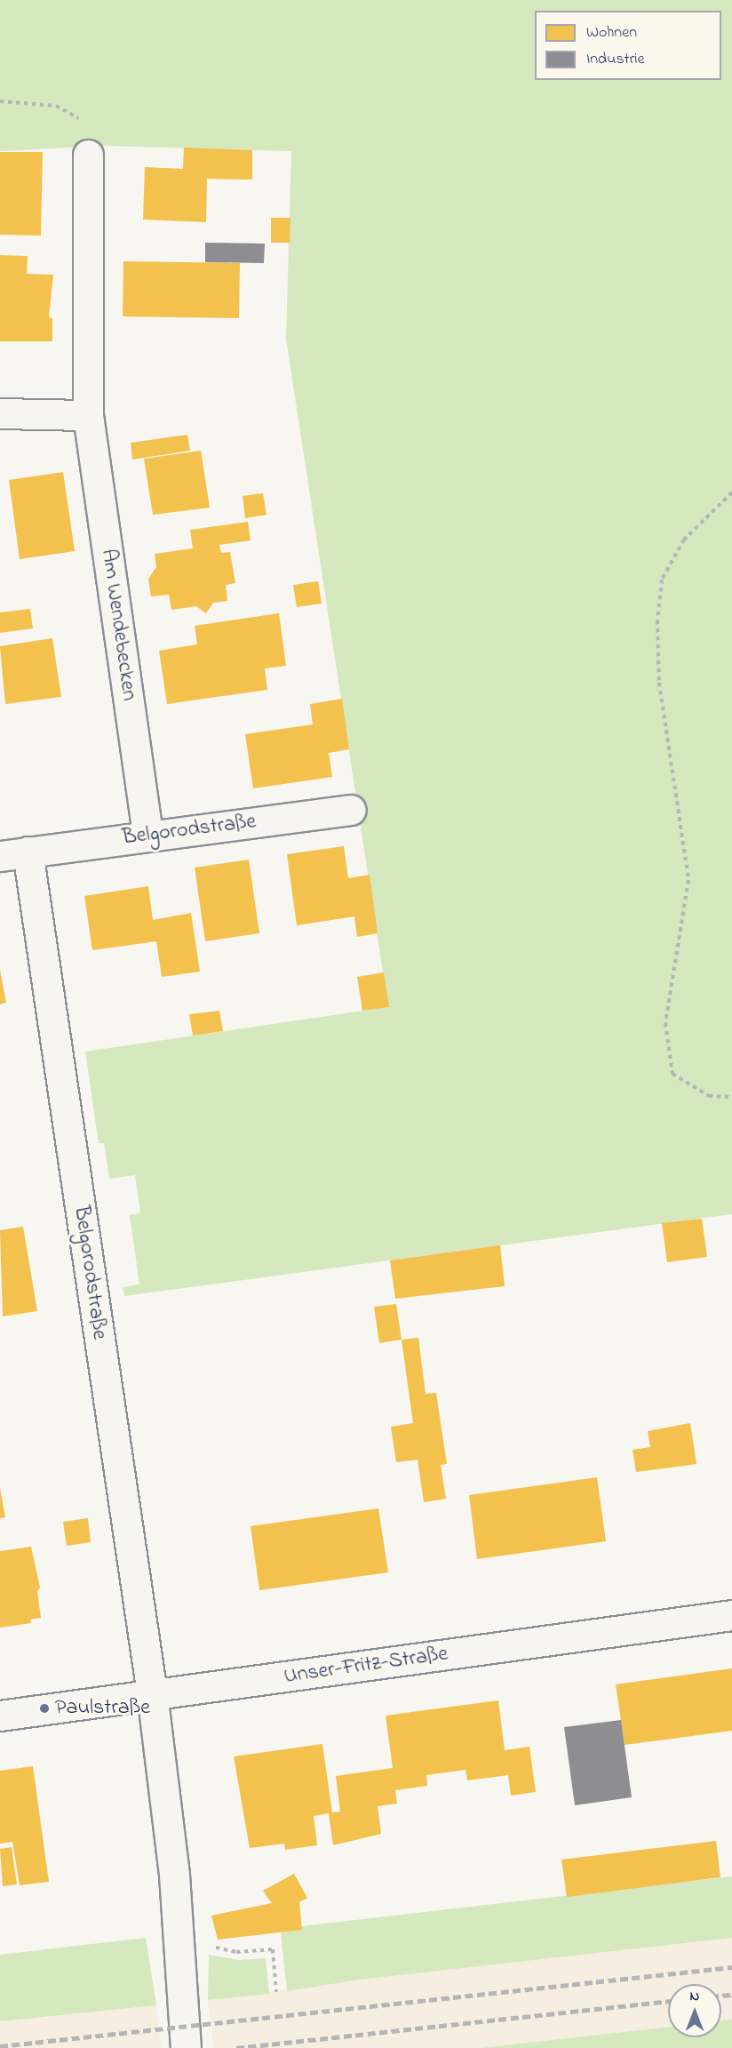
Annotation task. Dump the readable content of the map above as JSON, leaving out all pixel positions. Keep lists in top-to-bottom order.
{
  "streets": {
    "street": ["Am Wendebecken", "Belgorodstraße", "Unser-Fritz-Straße"]
  },
  "crossings": [
    ["Am Wendebecken", "Belgorodstraße"],
    ["Belgorodstraße", "Unser-Fritz-Straße"]
  ],
  "places": ["Paulstraße"],
  "legend": ["Wohnen", "Industrie"],
  "north": "top"
}
